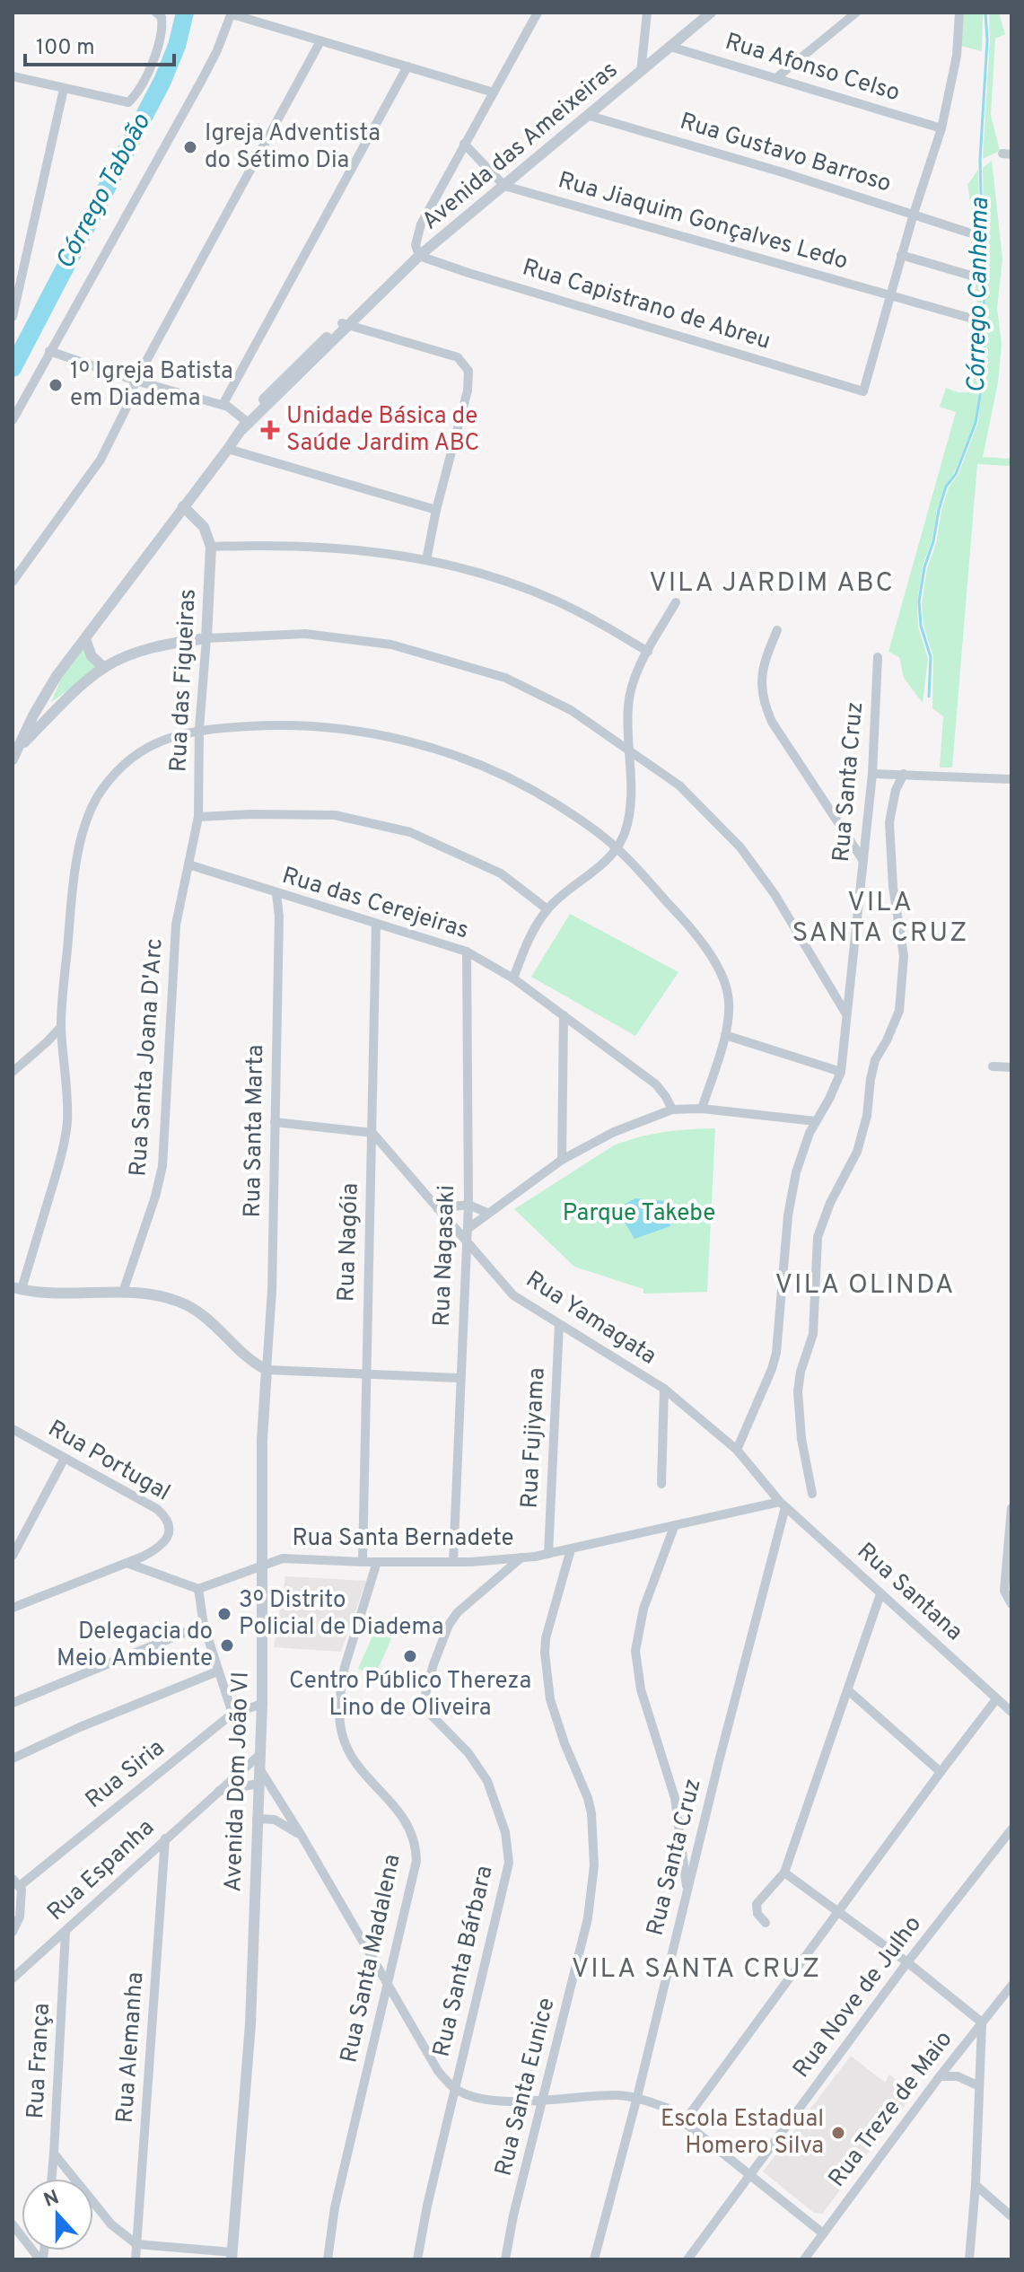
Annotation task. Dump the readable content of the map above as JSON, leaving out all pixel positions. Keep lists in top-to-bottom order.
{
  "streets": {
    "street": [
      "Rua Afonso Celso",
      "Avenida das Ameixeiras",
      "Rua Gustavo Barroso",
      "Rua Jiaquim Gonçalves Ledo",
      "Rua Capistrano de Abreu",
      "Rua das Figueiras",
      "Rua Santa Cruz",
      "Rua das Cerejeiras",
      "Rua Santa Joana D'Arc",
      "Rua Santa Marta",
      "Rua Nagóia",
      "Rua Nagasaki",
      "Rua Yamagata",
      "Rua Fujiyama",
      "Rua Portugal",
      "Rua Santa Bernadete",
      "Rua Santana",
      "Rua Siria",
      "Avenida Dom João VI",
      "Rua Espanha",
      "Rua Santa Madalena",
      "Rua Santa Bárbara",
      "Rua Nove de Julho",
      "Rua Alemanha",
      "Rua França",
      "Rua Santa Eunice",
      "Rua Treze de Maio"
    ]
  },
  "crossings": [
    ["Rua Afonso Celso", "Avenida das Ameixeiras"],
    ["Avenida das Ameixeiras", "Rua Gustavo Barroso"],
    ["Avenida das Ameixeiras", "Rua Jiaquim Gonçalves Ledo"],
    ["Avenida das Ameixeiras", "Rua Capistrano de Abreu"],
    ["Rua Jiaquim Gonçalves Ledo", "Rua Capistrano de Abreu"],
    ["Rua das Figueiras", "Rua das Cerejeiras"],
    ["Rua das Figueiras", "Rua Santa Joana D'Arc"],
    ["Rua Santa Cruz", "Rua Yamagata"],
    ["Rua Santa Cruz", "Rua Santa Bernadete"],
    ["Rua Santa Cruz", "Rua Santana"],
    ["Rua das Cerejeiras", "Rua Santa Joana D'Arc"],
    ["Rua das Cerejeiras", "Rua Santa Marta"],
    ["Rua das Cerejeiras", "Rua Nagóia"],
    ["Rua das Cerejeiras", "Rua Nagasaki"],
    ["Rua Santa Marta", "Avenida Dom João VI"],
    ["Rua Nagóia", "Rua Yamagata"],
    ["Rua Nagóia", "Rua Santa Bernadete"],
    ["Rua Nagasaki", "Rua Yamagata"],
    ["Rua Nagasaki", "Rua Santa Bernadete"],
    ["Rua Yamagata", "Rua Fujiyama"],
    ["Rua Yamagata", "Rua Santa Bernadete"],
    ["Rua Yamagata", "Rua Santana"],
    ["Rua Fujiyama", "Rua Santa Bernadete"],
    ["Rua Santa Bernadete", "Rua Santana"],
    ["Rua Santa Bernadete", "Avenida Dom João VI"],
    ["Rua Santa Bernadete", "Rua Santa Madalena"],
    ["Rua Santa Bernadete", "Rua Santa Bárbara"],
    ["Rua Santa Bernadete", "Rua Santa Eunice"],
    ["Rua Siria", "Avenida Dom João VI"],
    ["Avenida Dom João VI", "Rua Espanha"],
    ["Rua Espanha", "Rua Alemanha"],
    ["Rua Espanha", "Rua França"]
  ],
  "districts": [
    "VILA JARDIM ABC",
    "VILA SANTA CRUZ",
    "VILA OLINDA",
    "VILA SANTA CRUZ"
  ],
  "water": ["Córrego Taboão", "Córrego Canhema"],
  "parks": ["Parque Takebe"],
  "places": {
    "other": [
      "Igreja Adventista do Sétimo Dia",
      "1º Igreja Batista em Diadema",
      "3º Distrito Policial de Diadema",
      "Delegacia do Meio Ambiente",
      "Centro Público Thereza Lino de Oliveira",
      "Escola Estadual Homero Silva"
    ],
    "health": ["Unidade Básica de Saúde Jardim ABC"]
  },
  "scale_bar": "100 m",
  "north": "top"
}
